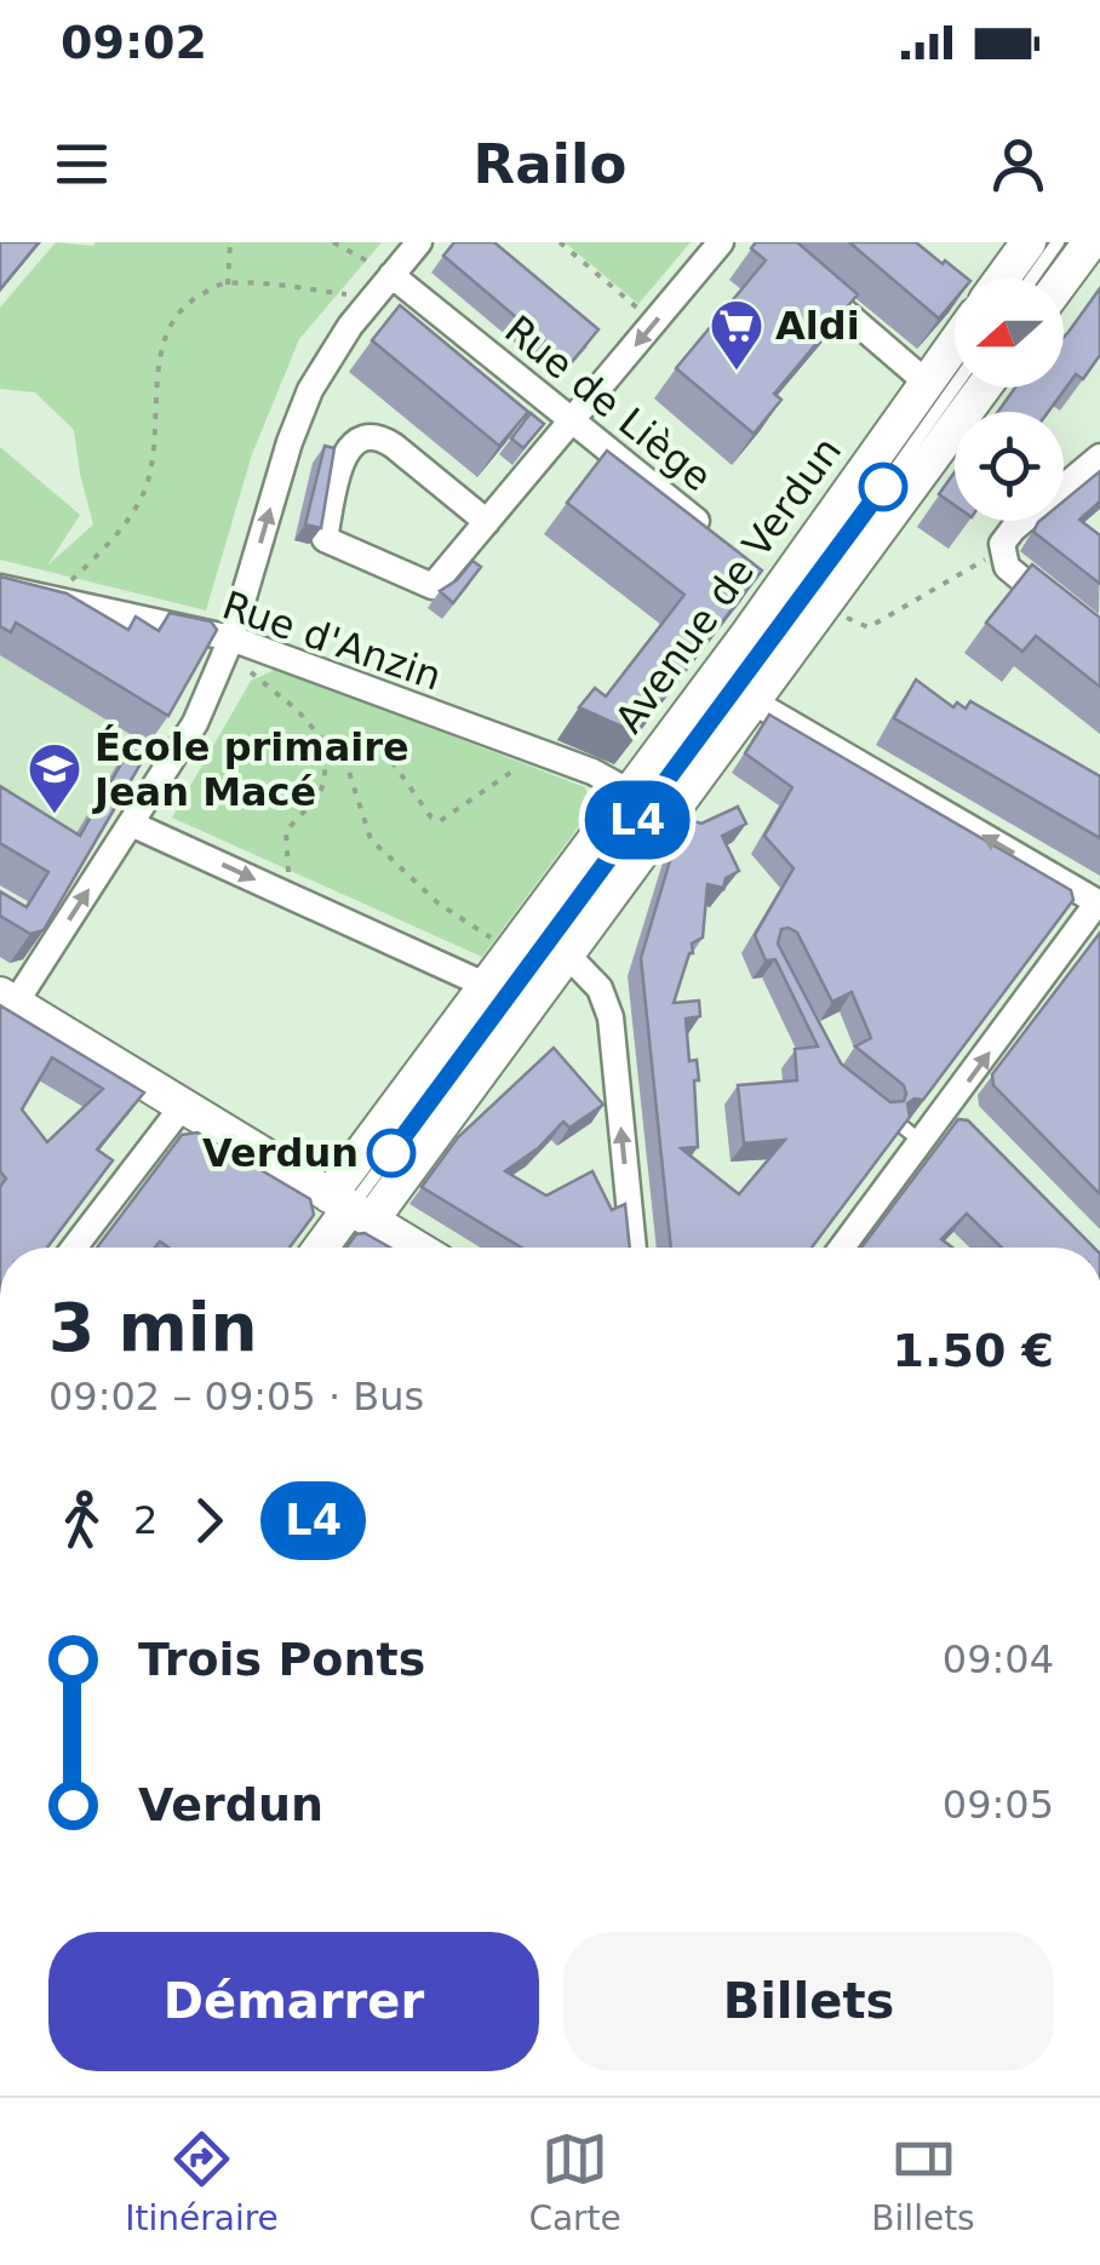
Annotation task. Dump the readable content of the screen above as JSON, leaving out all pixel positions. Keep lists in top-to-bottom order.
{
  "streets": {
    "street": ["Rue de Liège", "Avenue de Verdun", "Rue d'Anzin"]
  },
  "crossings": [
    ["Avenue de Verdun", "Rue d'Anzin"]
  ],
  "places": {
    "supermarket": ["Aldi"],
    "school or university": ["École primaire Jean Macé"],
    "other": ["Verdun"]
  },
  "lines": ["bus line L4"],
  "north": "left",
  "page": {
    "status": "09:02",
    "header": "Railo",
    "on_map": "L4",
    "heading": ["3 min", "09:02 – 09:05 · Bus", "1.50 €"],
    "legs": ["2", "L4"],
    "list": [
      {
        "name": "Trois Ponts",
        "value": "09:04"
      },
      {
        "name": "Verdun",
        "value": "09:05"
      }
    ],
    "buttons": ["Démarrer", "Billets"],
    "tabs": ["Itinéraire", "Carte", "Billets"]
  }
}
